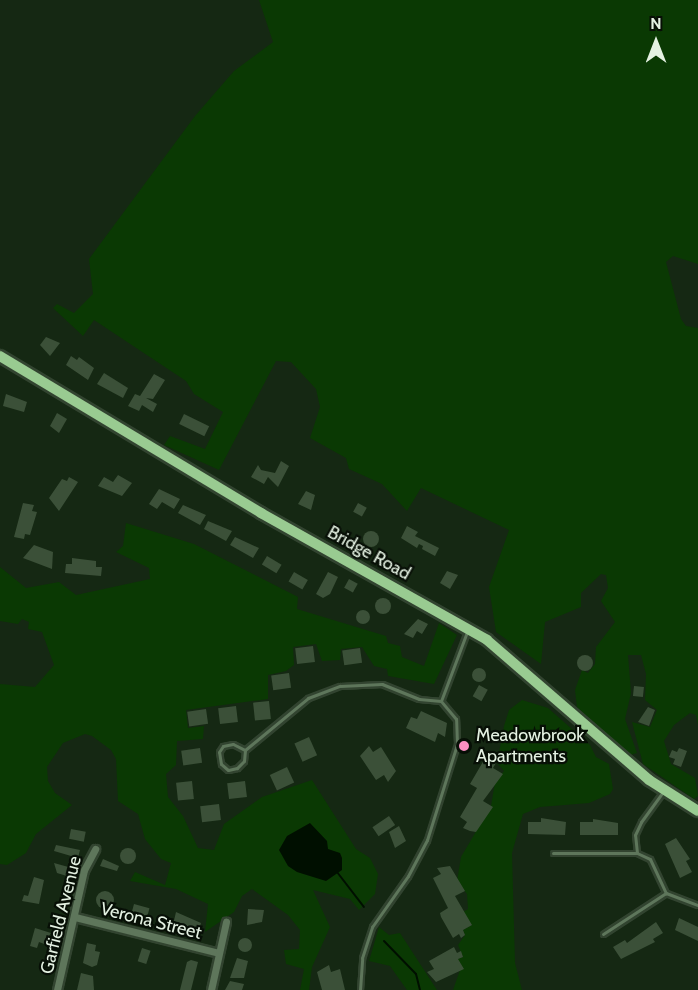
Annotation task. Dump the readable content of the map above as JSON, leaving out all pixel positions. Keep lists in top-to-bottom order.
{
  "streets": {
    "main road": ["Bridge Road"],
    "street": ["Garfield Avenue", "Verona Street"]
  },
  "crossings": [
    ["Garfield Avenue", "Verona Street"]
  ],
  "places": ["Meadowbrook Apartments"],
  "north": "top"
}
